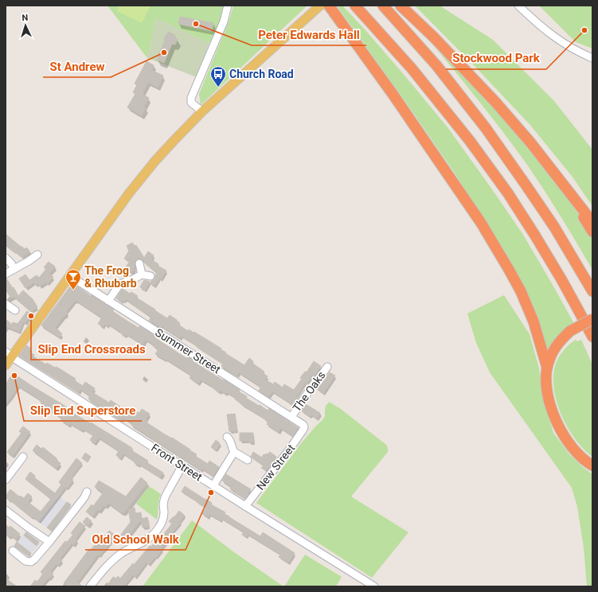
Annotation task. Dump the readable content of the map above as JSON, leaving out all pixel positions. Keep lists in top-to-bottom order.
{
  "streets": {
    "street": [
      "Summer Street",
      "The Oaks",
      "Front Street",
      "New Street"
    ]
  },
  "crossings": [
    ["Summer Street", "The Oaks"],
    ["Summer Street", "New Street"],
    ["Front Street", "New Street"]
  ],
  "places": {
    "other": [
      "Peter Edwards Hall",
      "Stockwood Park",
      "St Andrew",
      "Slip End Crossroads",
      "Slip End Superstore",
      "Old School Walk"
    ],
    "bus stop": ["Church Road"],
    "bar": ["The Frog & Rhubarb"]
  },
  "north": "top"
}
